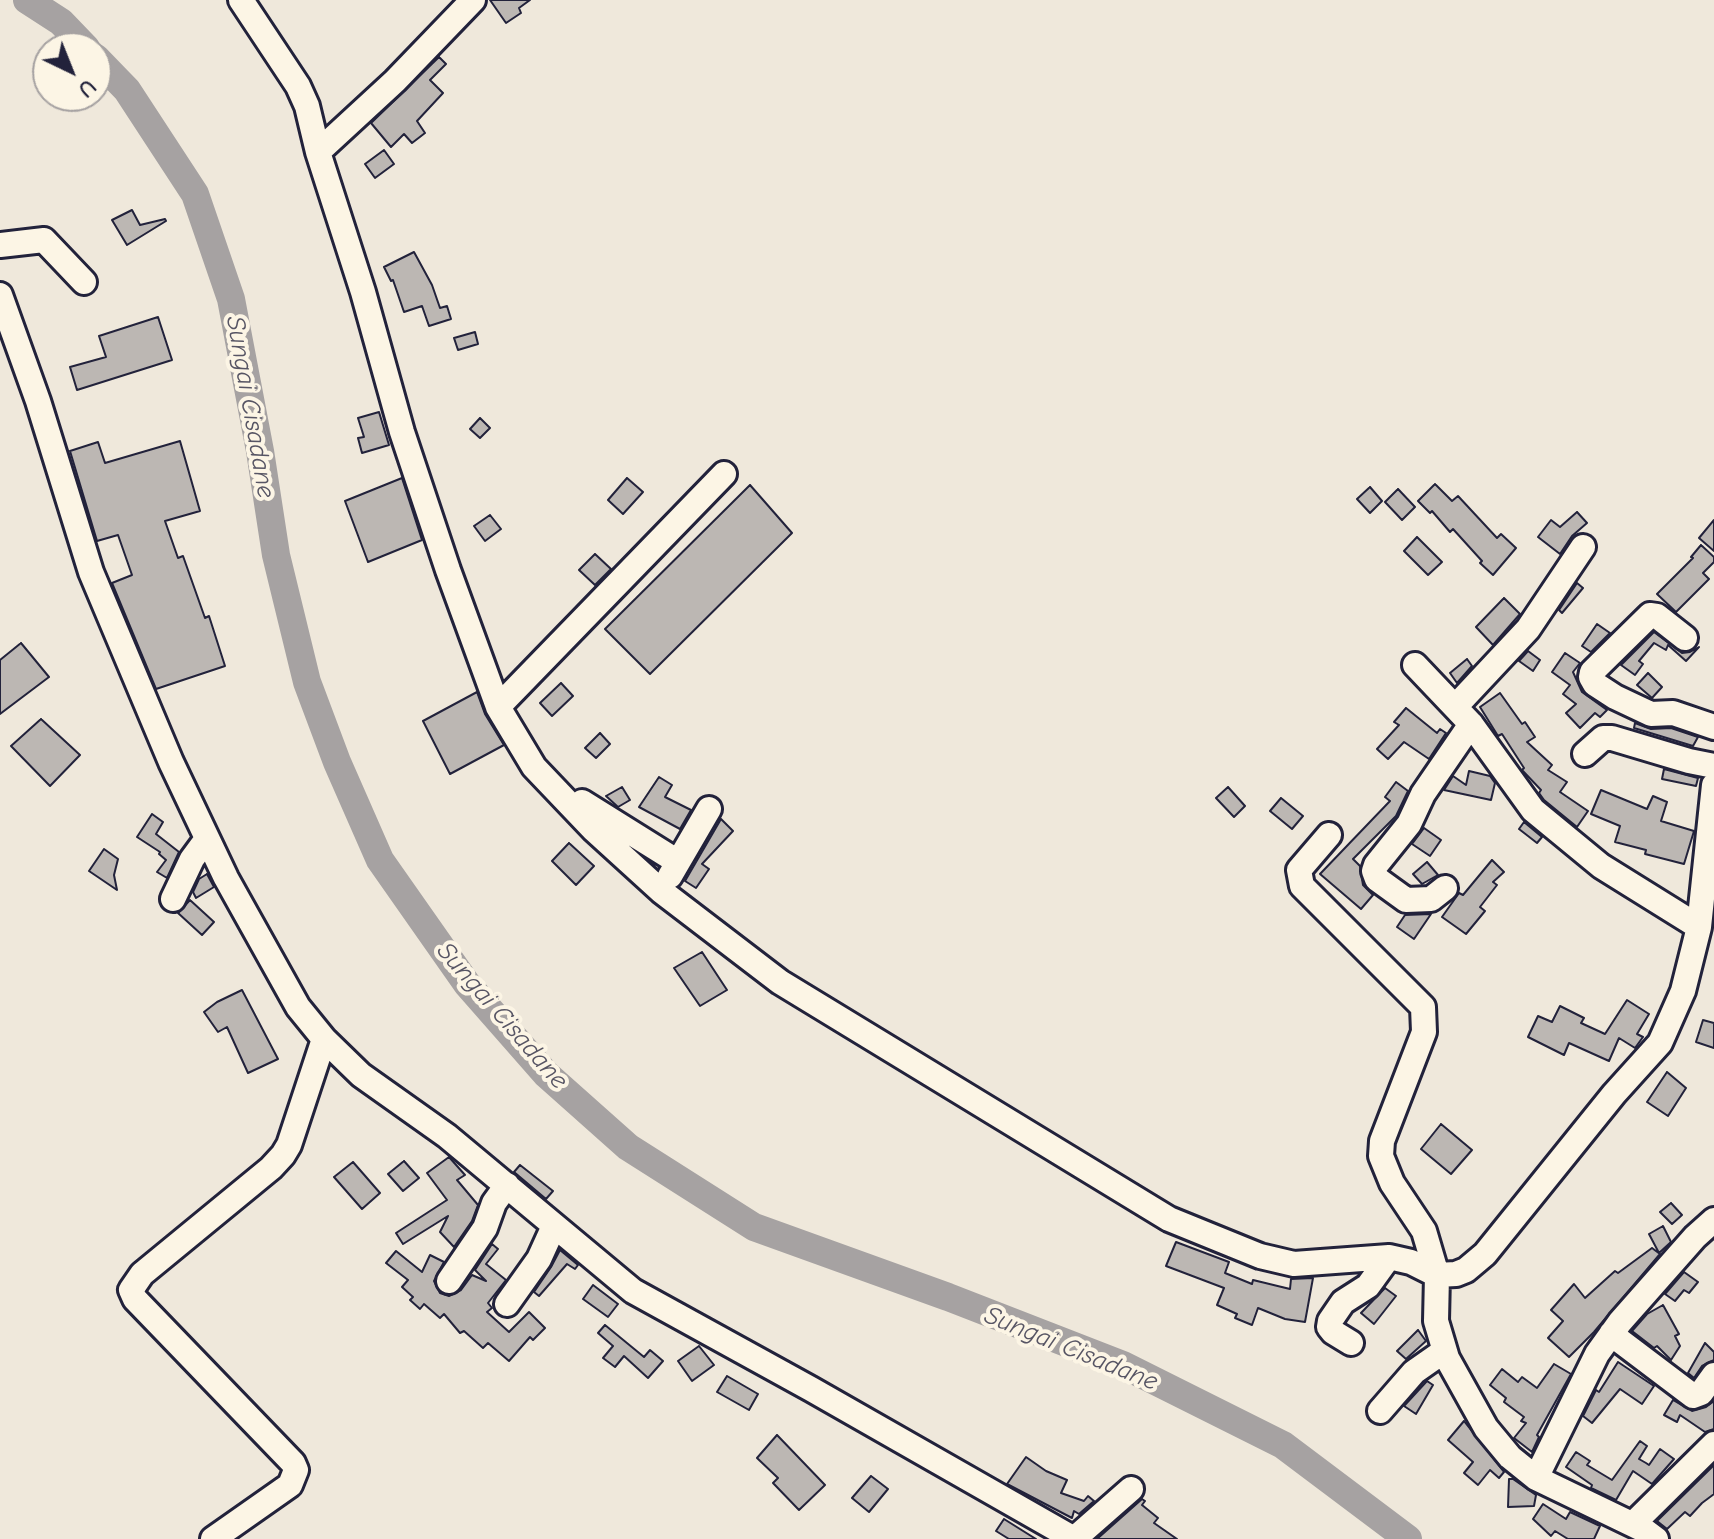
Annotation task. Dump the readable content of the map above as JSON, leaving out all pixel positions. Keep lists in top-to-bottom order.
{
  "water": ["Sungai Cisadane"],
  "north": "bottom right"
}
